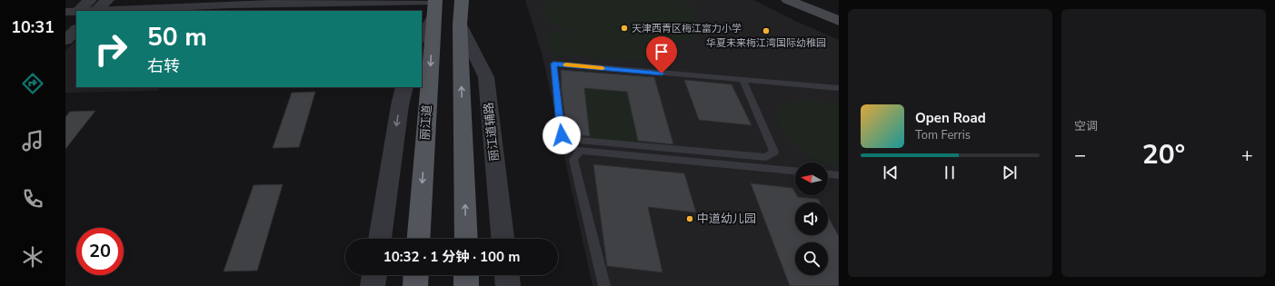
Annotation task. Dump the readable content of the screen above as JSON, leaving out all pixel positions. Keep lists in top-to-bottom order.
{
  "streets": {
    "main road": ["丽江道"],
    "street": ["丽江道辅路"]
  },
  "places": ["天津西青区梅江富力小学", "华夏未来梅江湾国际幼稚园", "中道幼儿园"],
  "north": "left",
  "page": {
    "tabs": "10:31",
    "tile": "空调",
    "turn": ["50 m", "右转"],
    "song": ["Open Road", "Tom Ferris"],
    "heat": ["−", "20°", "+"],
    "limit": "20",
    "trip": "10:32 · 1 分钟 · 100 m"
  }
}
